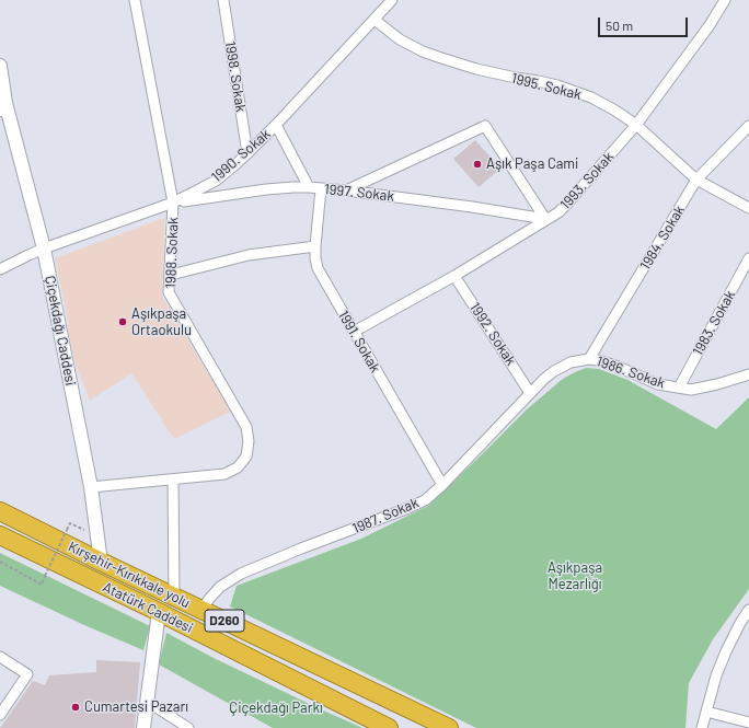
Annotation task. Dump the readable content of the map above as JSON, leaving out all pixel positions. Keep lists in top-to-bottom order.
{
  "streets": {
    "highway": ["Kırşehir-Kırıkkale yolu", "Atatürk Caddesi", "D260"],
    "street": [
      "1998. Sokak",
      "1995. Sokak",
      "1990. Sokak",
      "1993. Sokak",
      "1997. Sokak",
      "1984. Sokak",
      "1988. Sokak",
      "1983. Sokak",
      "Çiçekdağı Caddesi",
      "1992. Sokak",
      "1991. Sokak",
      "1986. Sokak",
      "1987. Sokak"
    ]
  },
  "crossings": [
    ["1998. Sokak", "1990. Sokak"],
    ["1995. Sokak", "1990. Sokak"],
    ["1995. Sokak", "1993. Sokak"],
    ["1995. Sokak", "1984. Sokak"],
    ["1990. Sokak", "1997. Sokak"],
    ["1990. Sokak", "1988. Sokak"],
    ["1990. Sokak", "Çiçekdağı Caddesi"],
    ["1993. Sokak", "1997. Sokak"],
    ["1993. Sokak", "1992. Sokak"],
    ["1993. Sokak", "1991. Sokak"],
    ["1997. Sokak", "1988. Sokak"],
    ["1997. Sokak", "1991. Sokak"],
    ["1984. Sokak", "1986. Sokak"],
    ["1984. Sokak", "1987. Sokak"],
    ["1988. Sokak", "Çiçekdağı Caddesi"],
    ["1983. Sokak", "1986. Sokak"],
    ["Çiçekdağı Caddesi", "Kırşehir-Kırıkkale yolu"],
    ["1992. Sokak", "1987. Sokak"],
    ["1991. Sokak", "1987. Sokak"],
    ["1986. Sokak", "1987. Sokak"],
    ["1987. Sokak", "Kırşehir-Kırıkkale yolu"]
  ],
  "parks": ["Aşıkpaşa Mezarlığı", "Çiçekdağı Parkı"],
  "places": ["Aşık Paşa Cami", "Aşıkpaşa Ortaokulu", "Cumartesi Pazarı"],
  "scale_bar": "50 m"
}
